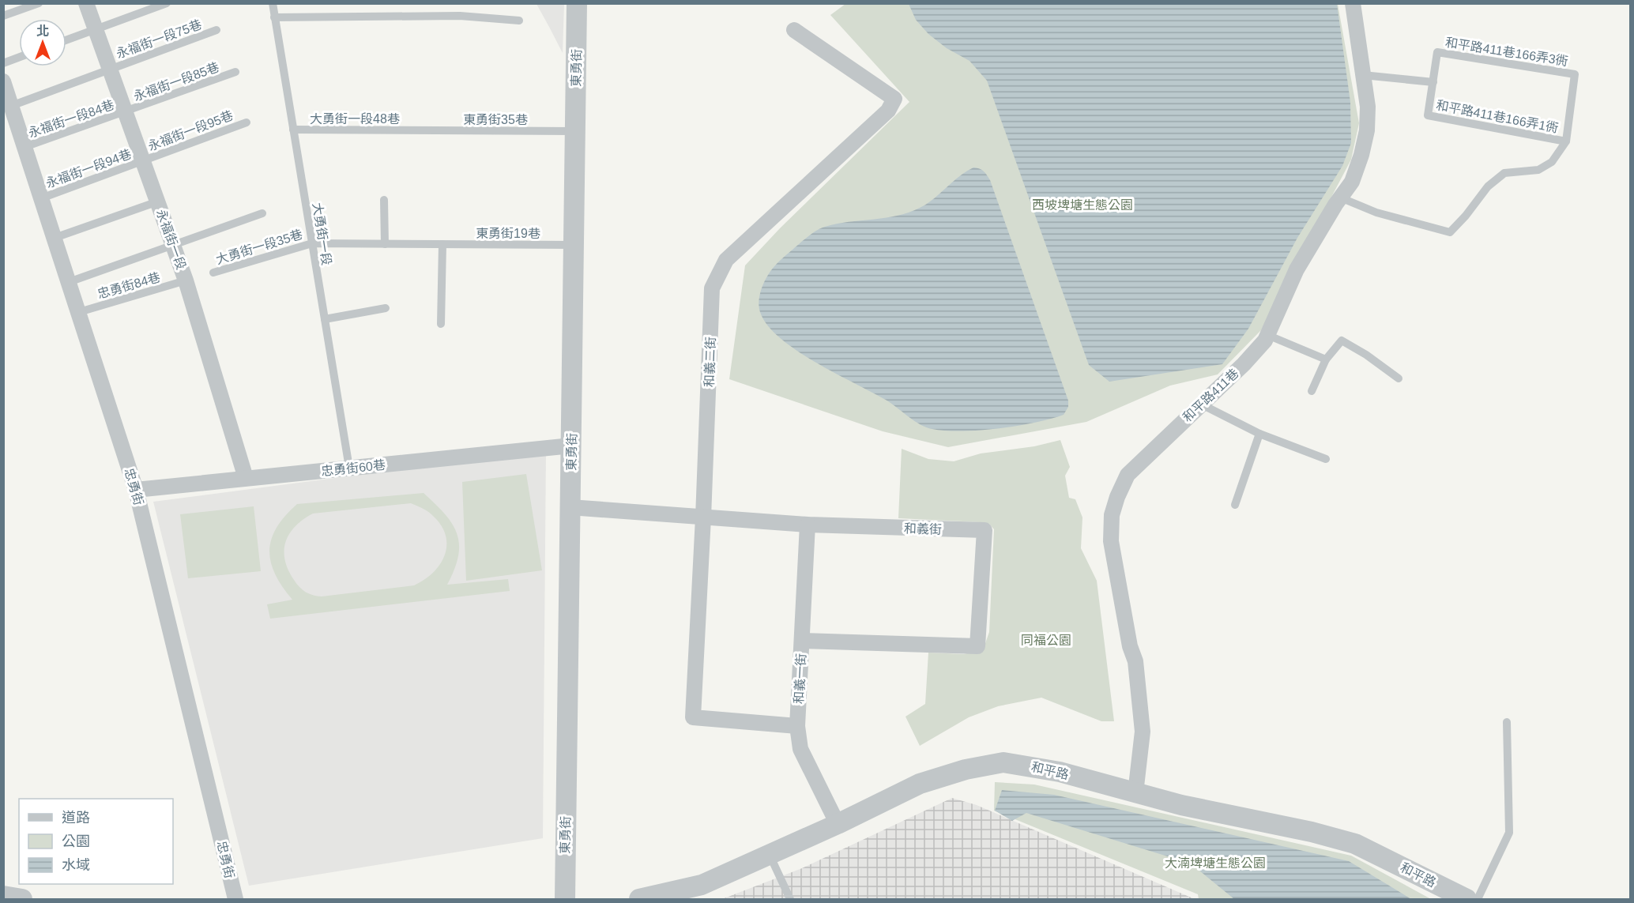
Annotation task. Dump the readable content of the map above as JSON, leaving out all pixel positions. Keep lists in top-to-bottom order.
{
  "streets": {
    "street": [
      "東勇街",
      "永福街一段",
      "和義二街",
      "和平路411巷",
      "忠勇街60巷",
      "忠勇街",
      "和義街",
      "和義一街",
      "和平路"
    ],
    "lane": [
      "永福街一段75巷",
      "和平路411巷166弄3衖",
      "永福街一段85巷",
      "和平路411巷166弄1衖",
      "永福街一段84巷",
      "大勇街一段48巷",
      "東勇街35巷",
      "永福街一段95巷",
      "永福街一段94巷",
      "東勇街19巷",
      "大勇街一段",
      "大勇街一段35巷",
      "忠勇街84巷"
    ]
  },
  "crossings": [
    ["永福街一段75巷", "永福街一段"],
    ["永福街一段75巷", "忠勇街"],
    ["和平路411巷166弄3衖", "和平路411巷166弄1衖"],
    ["東勇街", "東勇街35巷"],
    ["東勇街", "東勇街19巷"],
    ["東勇街", "忠勇街60巷"],
    ["東勇街", "和義街"],
    ["永福街一段85巷", "永福街一段84巷"],
    ["永福街一段85巷", "永福街一段"],
    ["永福街一段84巷", "永福街一段"],
    ["永福街一段84巷", "忠勇街"],
    ["大勇街一段48巷", "東勇街35巷"],
    ["大勇街一段48巷", "大勇街一段"],
    ["永福街一段95巷", "永福街一段94巷"],
    ["永福街一段95巷", "永福街一段"],
    ["永福街一段94巷", "永福街一段"],
    ["永福街一段94巷", "忠勇街"],
    ["東勇街19巷", "大勇街一段35巷"],
    ["大勇街一段", "大勇街一段35巷"],
    ["大勇街一段", "忠勇街60巷"],
    ["永福街一段", "忠勇街84巷"],
    ["永福街一段", "忠勇街60巷"],
    ["忠勇街84巷", "忠勇街"],
    ["和義二街", "和義街"],
    ["和義二街", "和義一街"],
    ["和平路411巷", "和平路"],
    ["忠勇街60巷", "忠勇街"],
    ["和義街", "和義一街"],
    ["和義一街", "和平路"]
  ],
  "parks": ["西坡埤塘生態公園", "同福公園", "大湳埤塘生態公園"],
  "legend": ["道路", "公園", "水域"],
  "north": "top"
}
